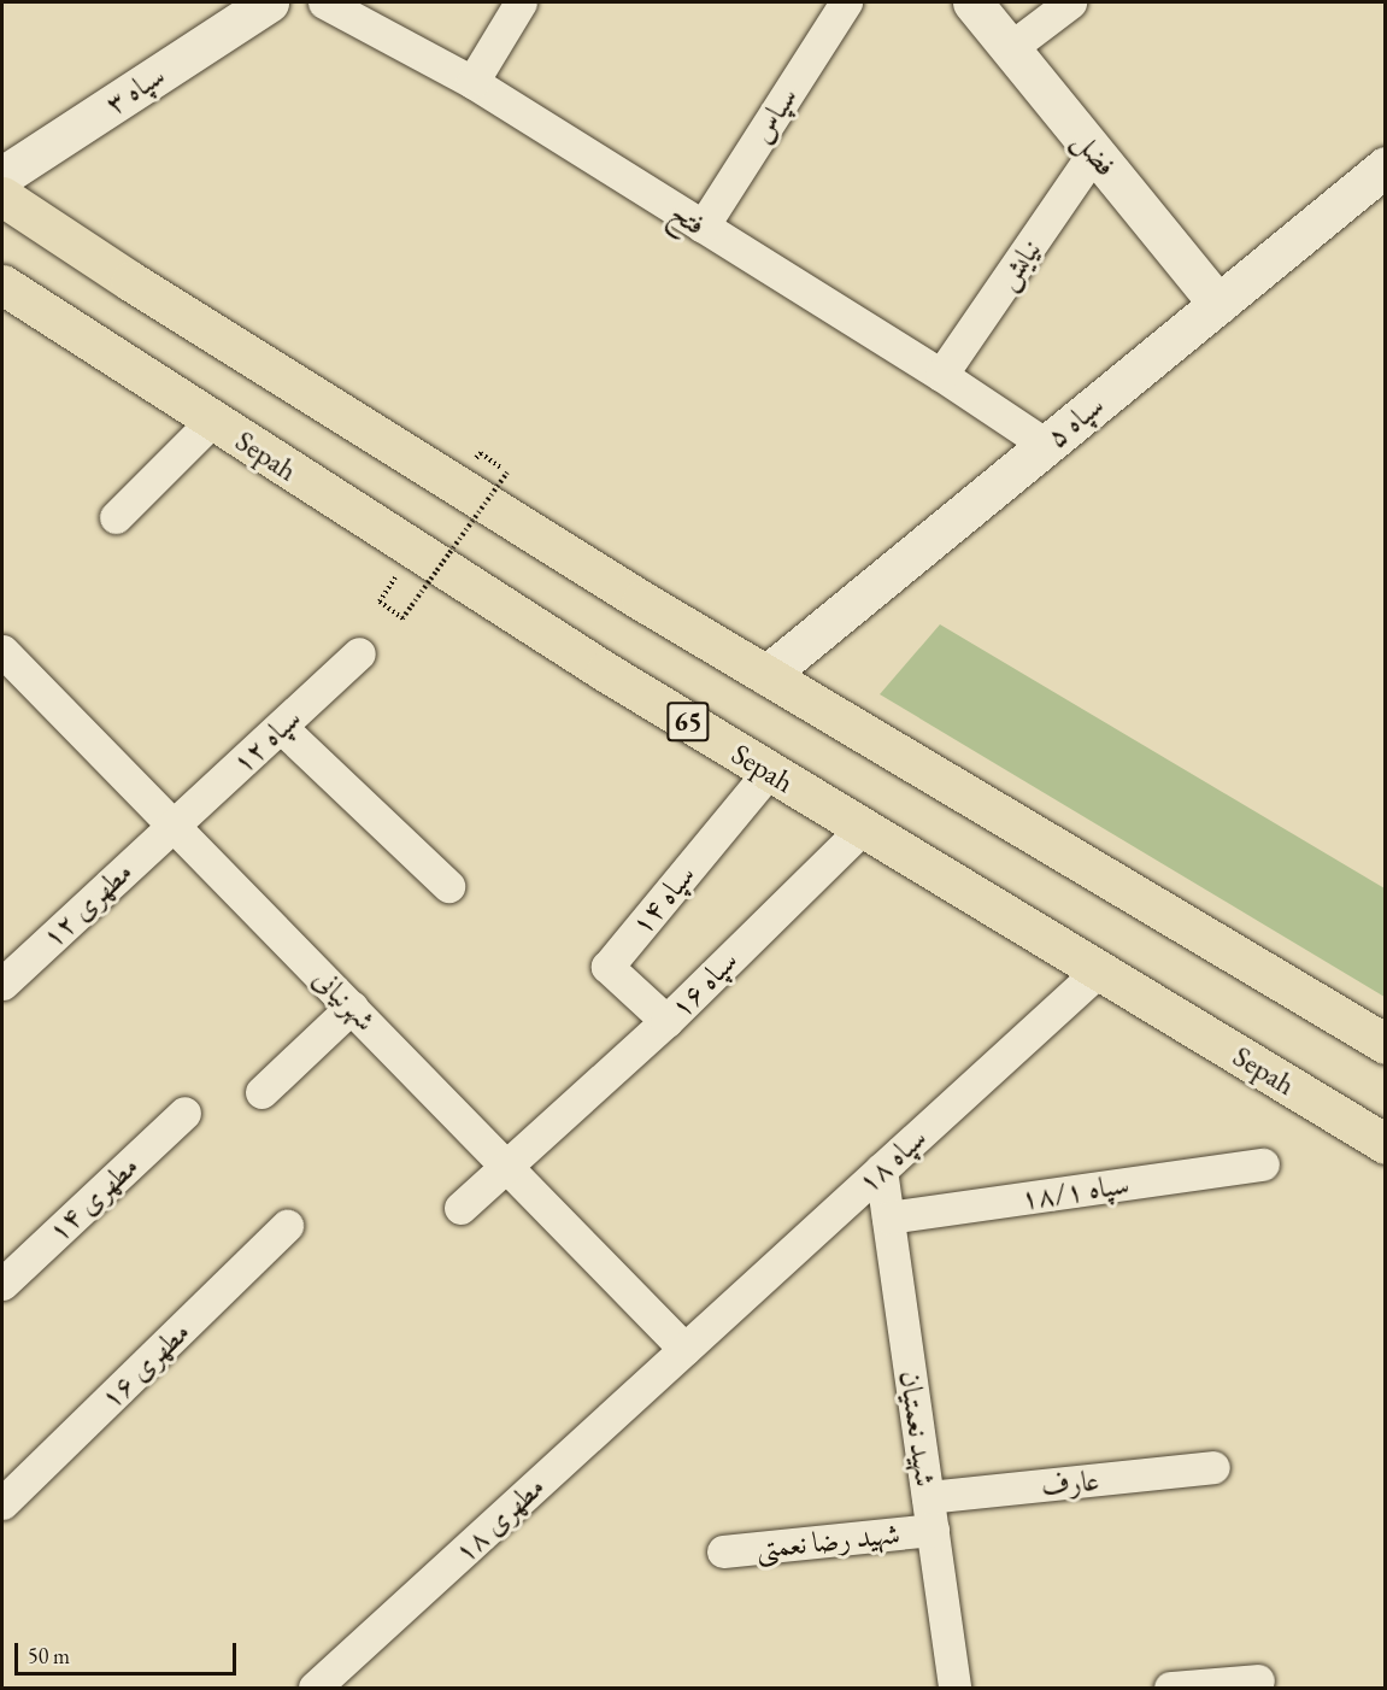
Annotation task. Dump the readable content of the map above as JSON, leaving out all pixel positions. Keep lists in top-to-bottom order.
{
  "streets": {
    "main road": ["Sepah", "65"],
    "street": [
      "سپاه ۳",
      "سپاس",
      "فضل",
      "فتح",
      "نیایش",
      "سپاه ۵",
      "سپاه ۱۲",
      "سپاه ۱۴",
      "مطهری ۱۲",
      "سپاه ۱۶",
      "شهرنیانی",
      "سپاه ۱۸",
      "سپاه ۱۸/۱",
      "مطهری ۱۴",
      "مطهری ۱۶",
      "شهید نعمتیان",
      "عارف",
      "مطهری ۱۸",
      "شهید رضا نعمتی"
    ]
  },
  "crossings": [
    ["سپاس", "فتح"],
    ["فضل", "نیایش"],
    ["فضل", "سپاه ۵"],
    ["فتح", "نیایش"],
    ["فتح", "سپاه ۵"],
    ["Sepah", "سپاه ۱۴"],
    ["Sepah", "سپاه ۱۶"],
    ["Sepah", "سپاه ۱۸"],
    ["سپاه ۱۲", "مطهری ۱۲"],
    ["سپاه ۱۲", "شهرنیانی"],
    ["سپاه ۱۴", "سپاه ۱۶"],
    ["مطهری ۱۲", "شهرنیانی"],
    ["سپاه ۱۶", "شهرنیانی"],
    ["شهرنیانی", "سپاه ۱۸"],
    ["شهرنیانی", "مطهری ۱۸"],
    ["سپاه ۱۸", "شهید نعمتیان"],
    ["سپاه ۱۸", "مطهری ۱۸"],
    ["سپاه ۱۸/۱", "شهید نعمتیان"],
    ["شهید نعمتیان", "عارف"],
    ["شهید نعمتیان", "شهید رضا نعمتی"]
  ],
  "scale_bar": "50 m"
}
